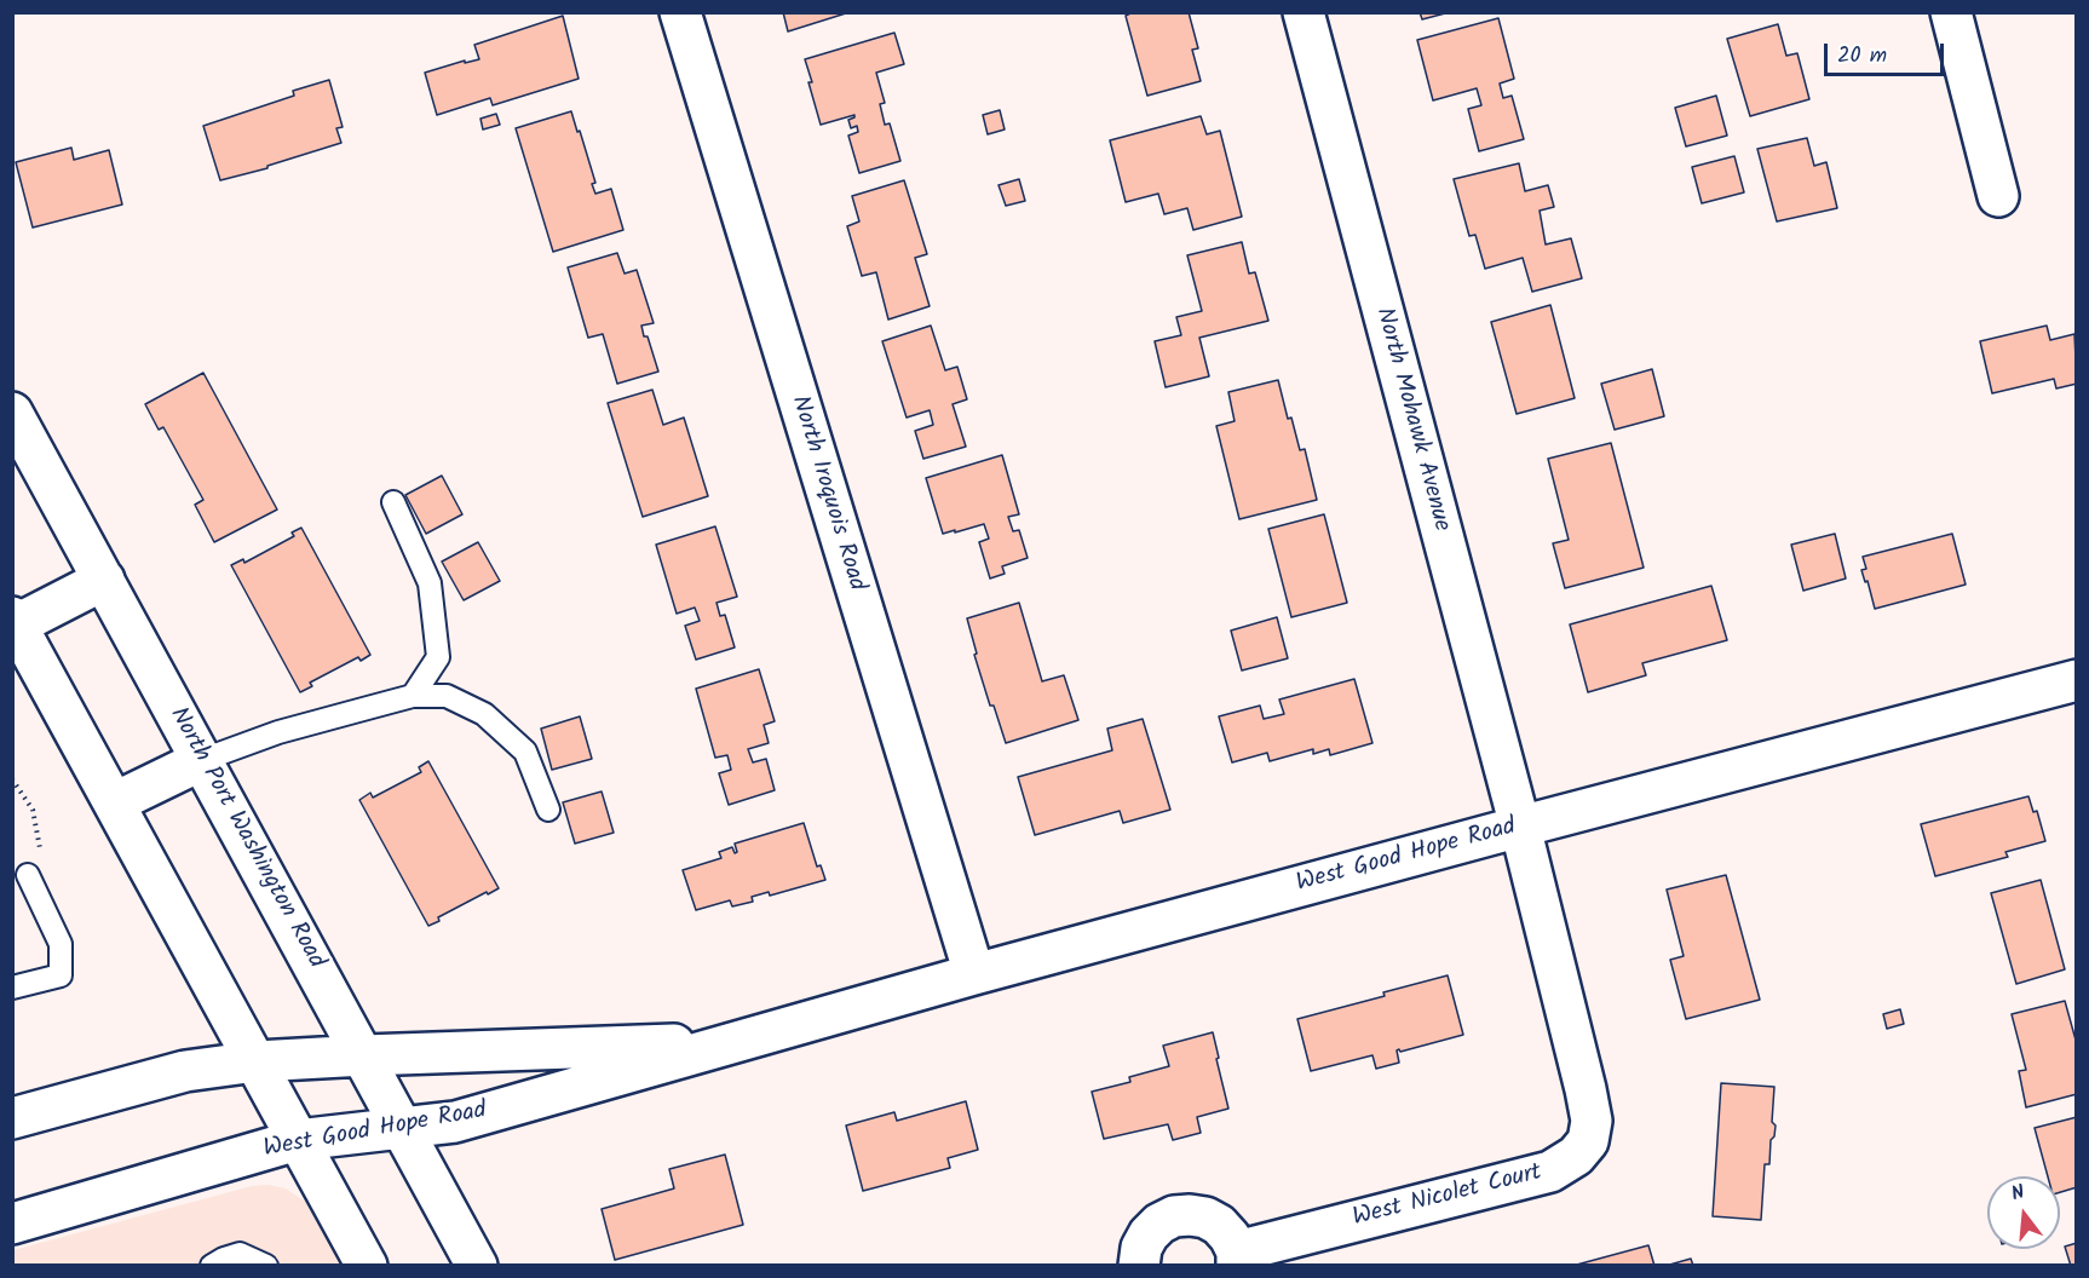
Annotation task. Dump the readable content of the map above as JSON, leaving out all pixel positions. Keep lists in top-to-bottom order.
{
  "streets": {
    "street": [
      "North Mohawk Avenue",
      "North Iroquois Road",
      "North Port Washington Road",
      "West Good Hope Road",
      "West Nicolet Court"
    ]
  },
  "crossings": [
    ["North Mohawk Avenue", "West Good Hope Road"],
    ["North Mohawk Avenue", "West Nicolet Court"],
    ["North Iroquois Road", "West Good Hope Road"],
    ["North Port Washington Road", "West Good Hope Road"],
    ["West Good Hope Road", "West Nicolet Court"]
  ],
  "scale_bar": "20 m",
  "north": "top"
}
